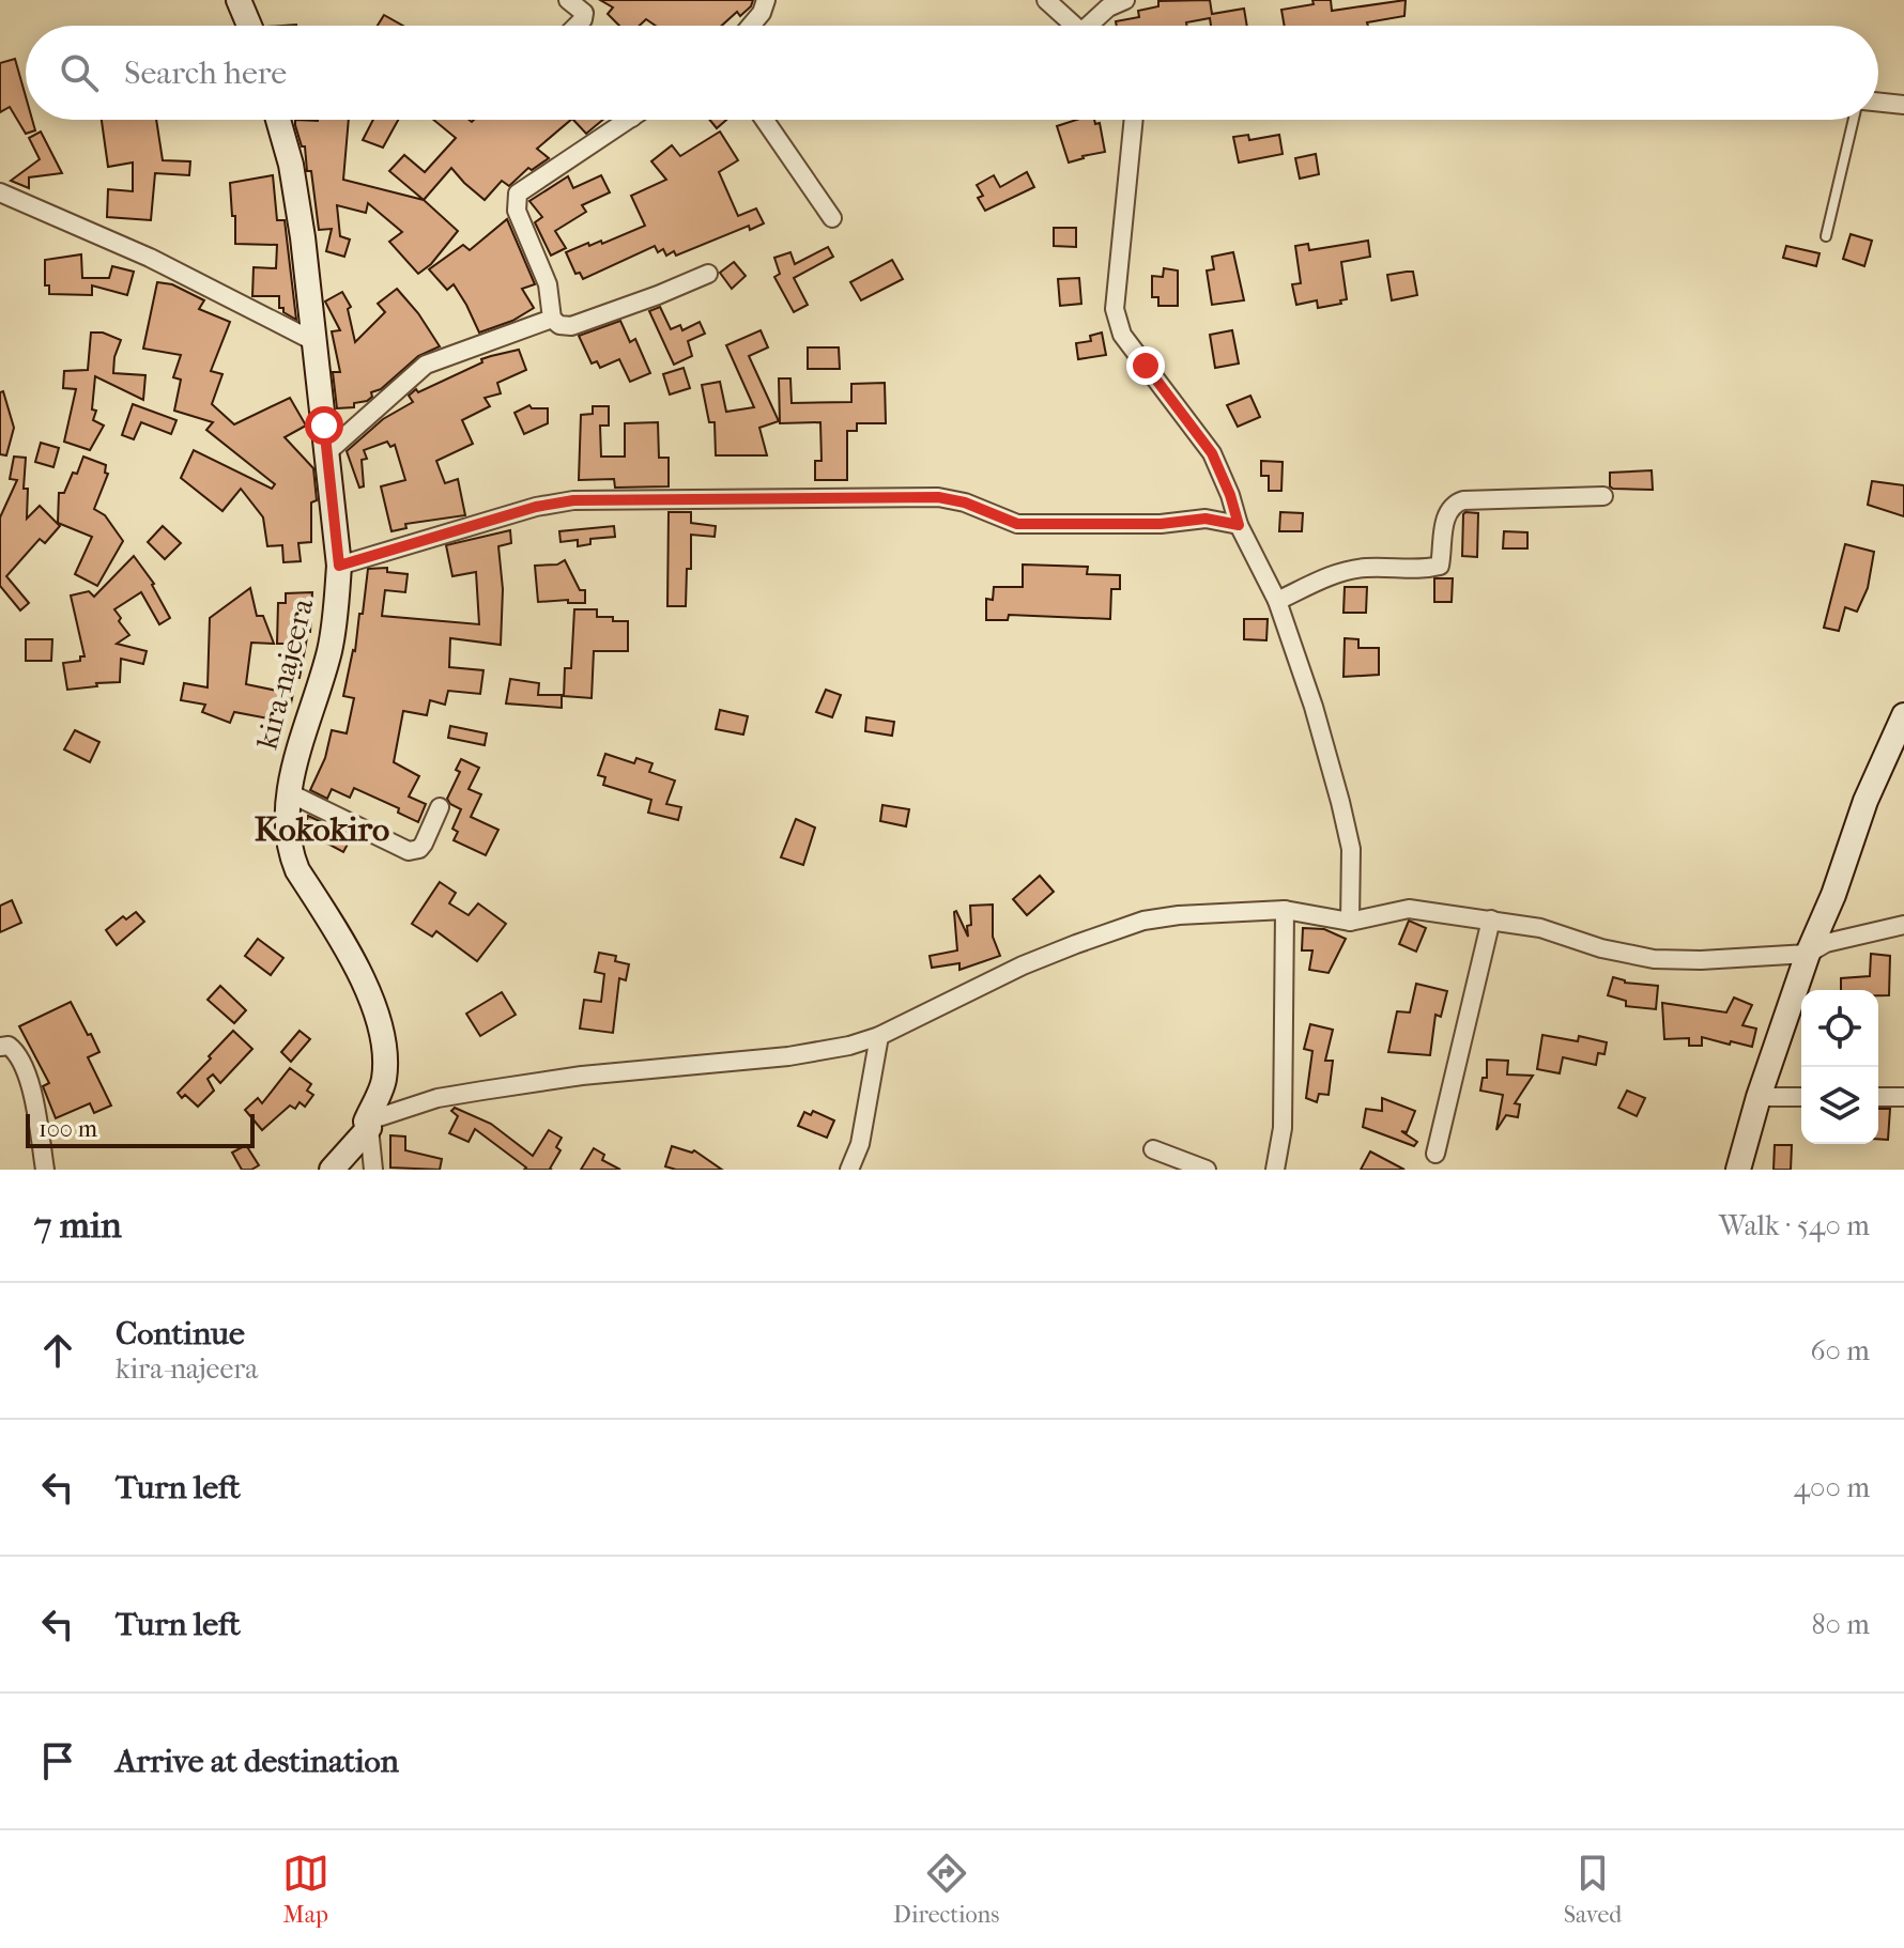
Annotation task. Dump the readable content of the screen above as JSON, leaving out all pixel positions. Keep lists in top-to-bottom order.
{
  "streets": {
    "street": ["kira-najeera"]
  },
  "districts": ["Kokokiro"],
  "scale_bar": "100 m",
  "page": {
    "search": "Search here",
    "scale": "100 m",
    "heading": ["7 min", "Walk · 540 m"],
    "list": [
      ["Continue", "kira-najeera", "60 m"],
      ["Turn left", "400 m"],
      ["Turn left", "80 m"],
      "Arrive at destination"
    ],
    "nav": ["Map", "Directions", "Saved"]
  }
}
